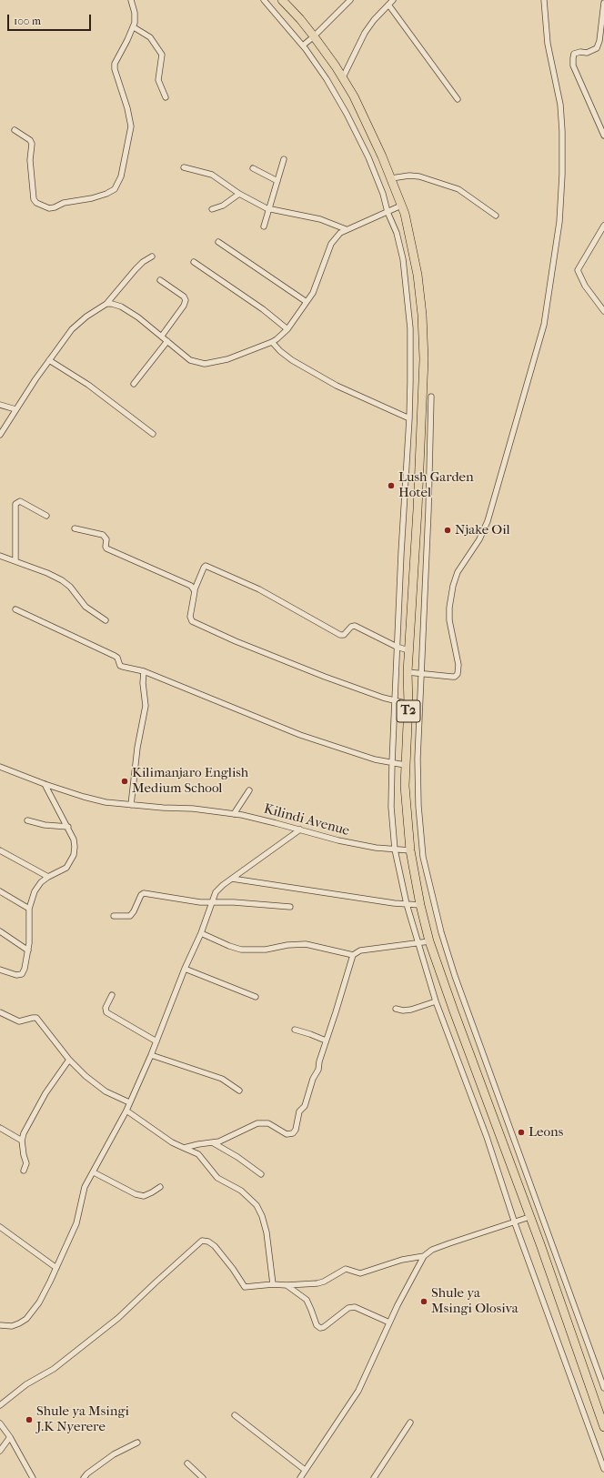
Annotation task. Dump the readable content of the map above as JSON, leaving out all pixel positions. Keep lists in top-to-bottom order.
{
  "streets": {
    "highway": ["T2"],
    "street": ["Kilindi Avenue"]
  },
  "crossings": [
    ["T2", "Kilindi Avenue"]
  ],
  "places": [
    "Lush Garden Hotel",
    "Njake Oil",
    "Kilimanjaro English Medium School",
    "Leons",
    "Shule ya Msingi Olosiva",
    "Shule ya Msingi J.K Nyerere"
  ],
  "scale_bar": "100 m"
}
